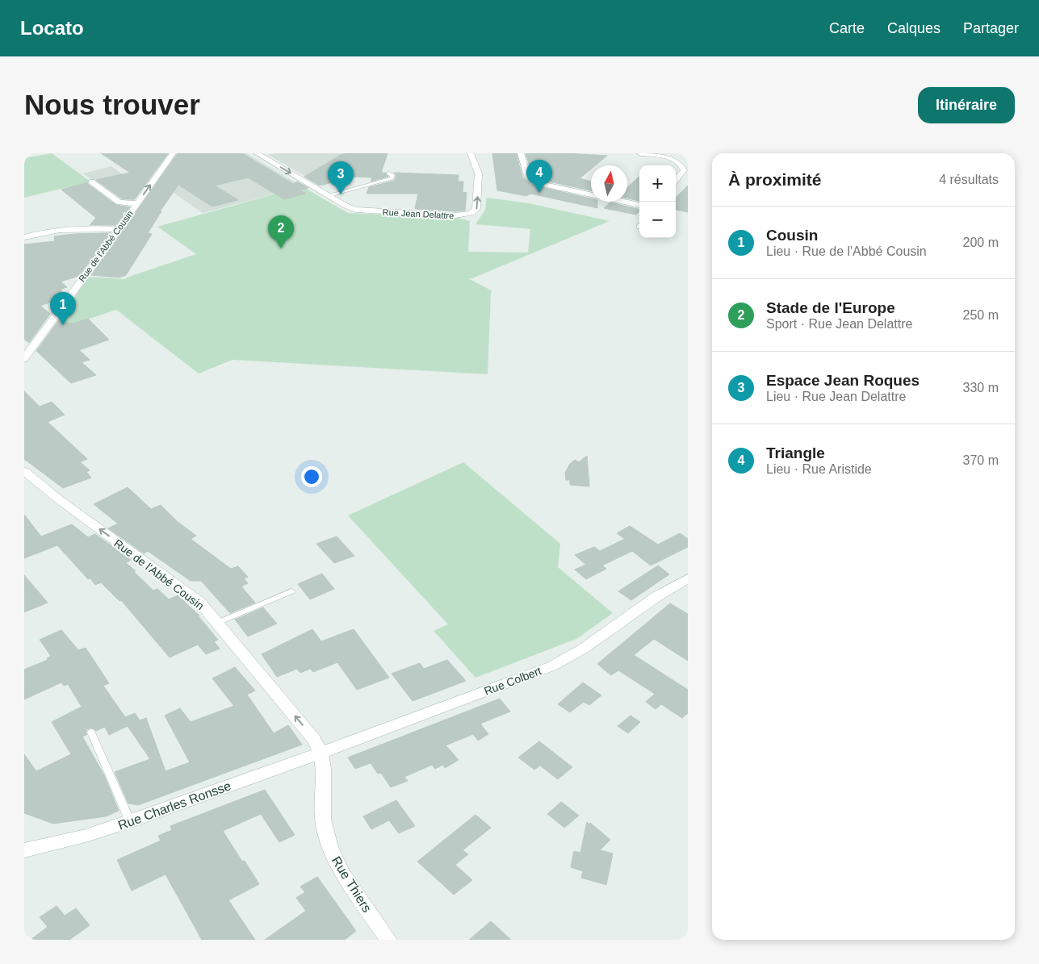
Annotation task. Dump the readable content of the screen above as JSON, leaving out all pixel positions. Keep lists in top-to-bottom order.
{
  "streets": {
    "street": [
      "Rue Jean Delattre",
      "Rue de l'Abbé Cousin",
      "Rue Colbert",
      "Rue Charles Ronsse",
      "Rue Thiers"
    ]
  },
  "crossings": [
    ["Rue de l'Abbé Cousin", "Rue Colbert"],
    ["Rue de l'Abbé Cousin", "Rue Charles Ronsse"],
    ["Rue de l'Abbé Cousin", "Rue Thiers"],
    ["Rue Colbert", "Rue Charles Ronsse"],
    ["Rue Colbert", "Rue Thiers"],
    ["Rue Charles Ronsse", "Rue Thiers"]
  ],
  "one_way": ["Rue de l'Abbé Cousin"],
  "north": "top",
  "page": {
    "header": "Locato",
    "nav": ["Carte", "Calques", "Partager"],
    "buttons": "Itinéraire",
    "title": "Nous trouver",
    "heading": ["À proximité", "4 résultats"],
    "pins": [
      "4",
      "3",
      "2",
      "1"
    ],
    "map_buttons": ["+", "−"],
    "list": [
      {
        "mark": "1",
        "name": "Cousin",
        "note": "Lieu · Rue de l'Abbé Cousin",
        "value": "200 m"
      },
      {
        "mark": "2",
        "name": "Stade de l'Europe",
        "note": "Sport · Rue Jean Delattre",
        "value": "250 m"
      },
      {
        "mark": "3",
        "name": "Espace Jean Roques",
        "note": "Lieu · Rue Jean Delattre",
        "value": "330 m"
      },
      {
        "mark": "4",
        "name": "Triangle",
        "note": "Lieu · Rue Aristide",
        "value": "370 m"
      }
    ]
  }
}
